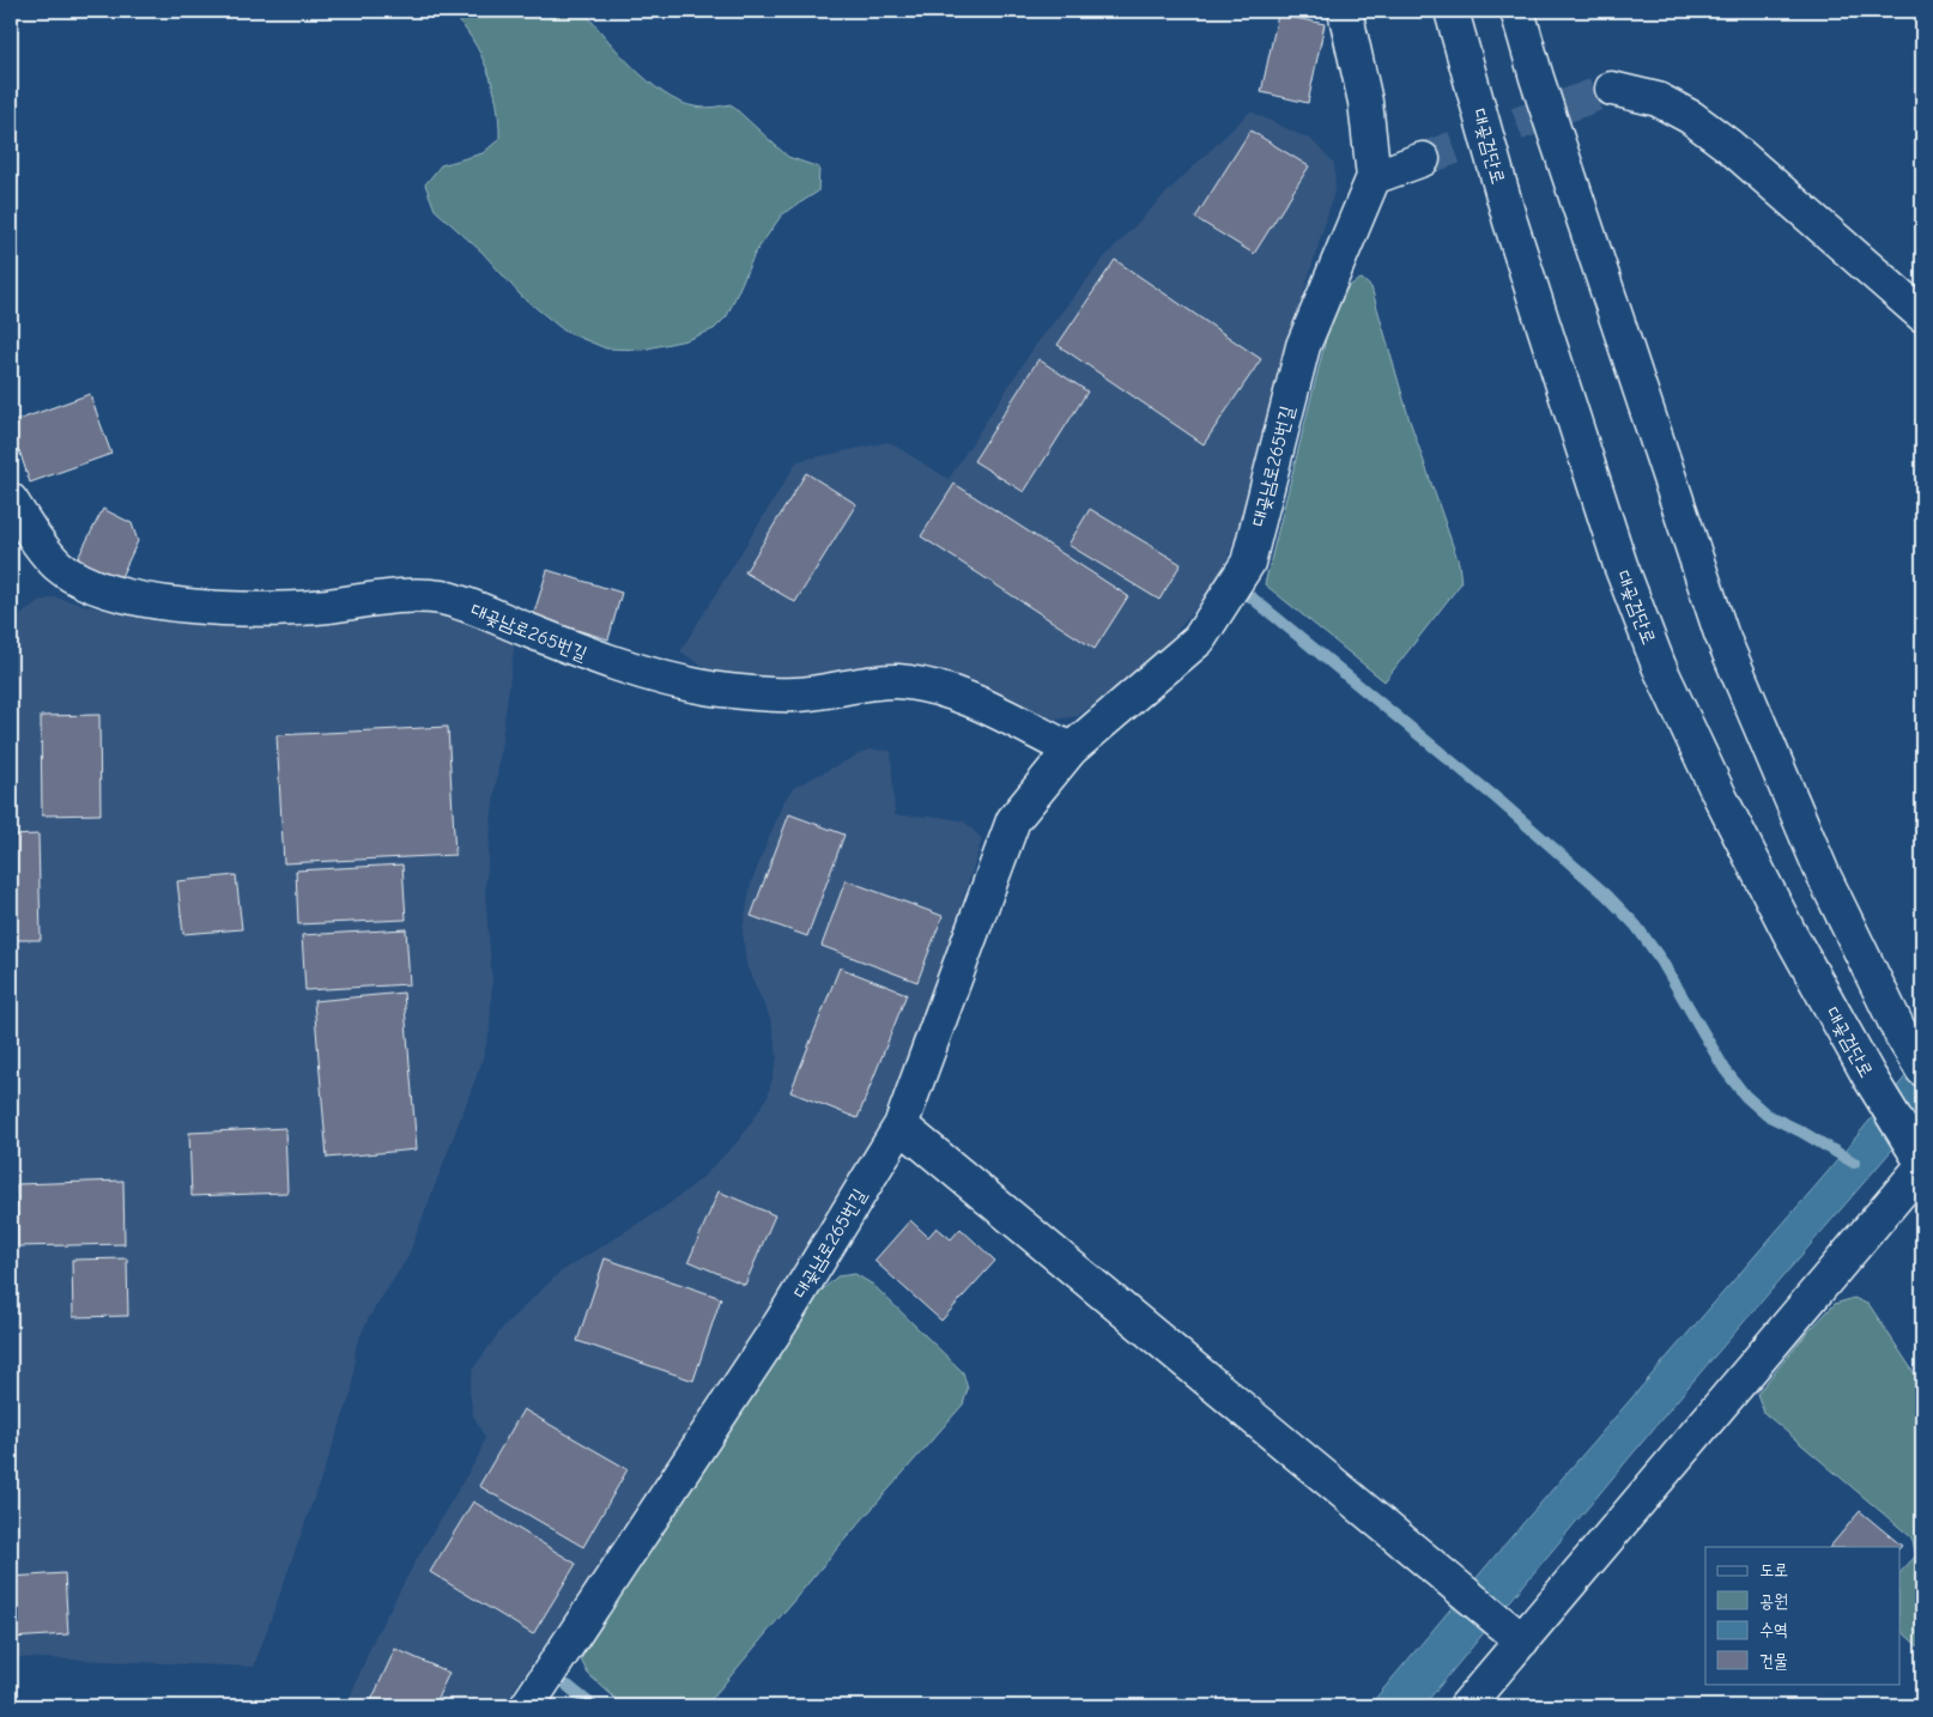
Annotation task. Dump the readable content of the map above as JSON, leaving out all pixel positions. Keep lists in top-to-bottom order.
{
  "streets": {
    "main road": ["대곶검단로", "대곶남로265번길"]
  },
  "legend": [
    "도로",
    "공원",
    "수역",
    "건물"
  ]
}
